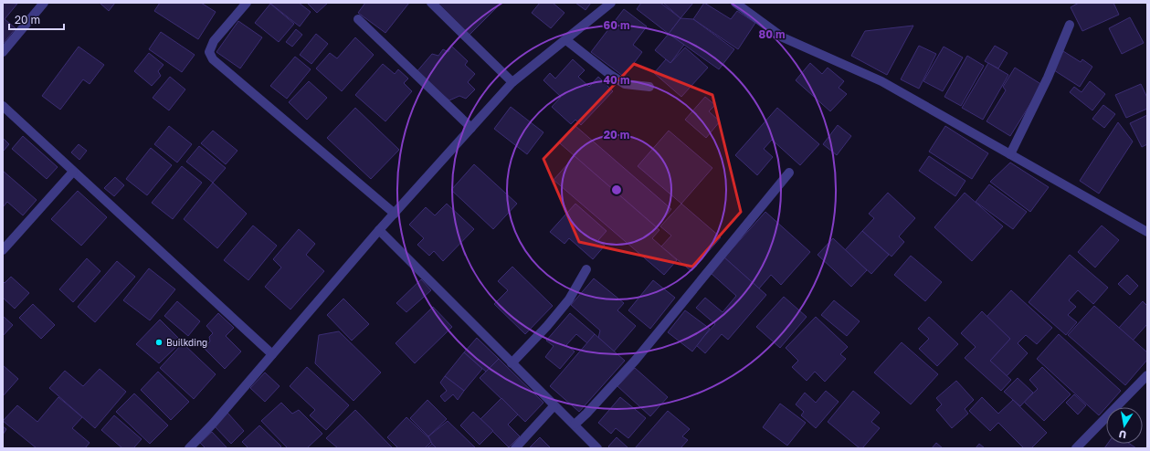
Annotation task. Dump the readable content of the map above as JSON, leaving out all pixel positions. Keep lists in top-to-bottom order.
{
  "places": ["Builkding"],
  "scale_bar": "20 m",
  "north": "bottom",
  "rings": [
    "60 m",
    "80 m",
    "40 m",
    "20 m"
  ]
}
